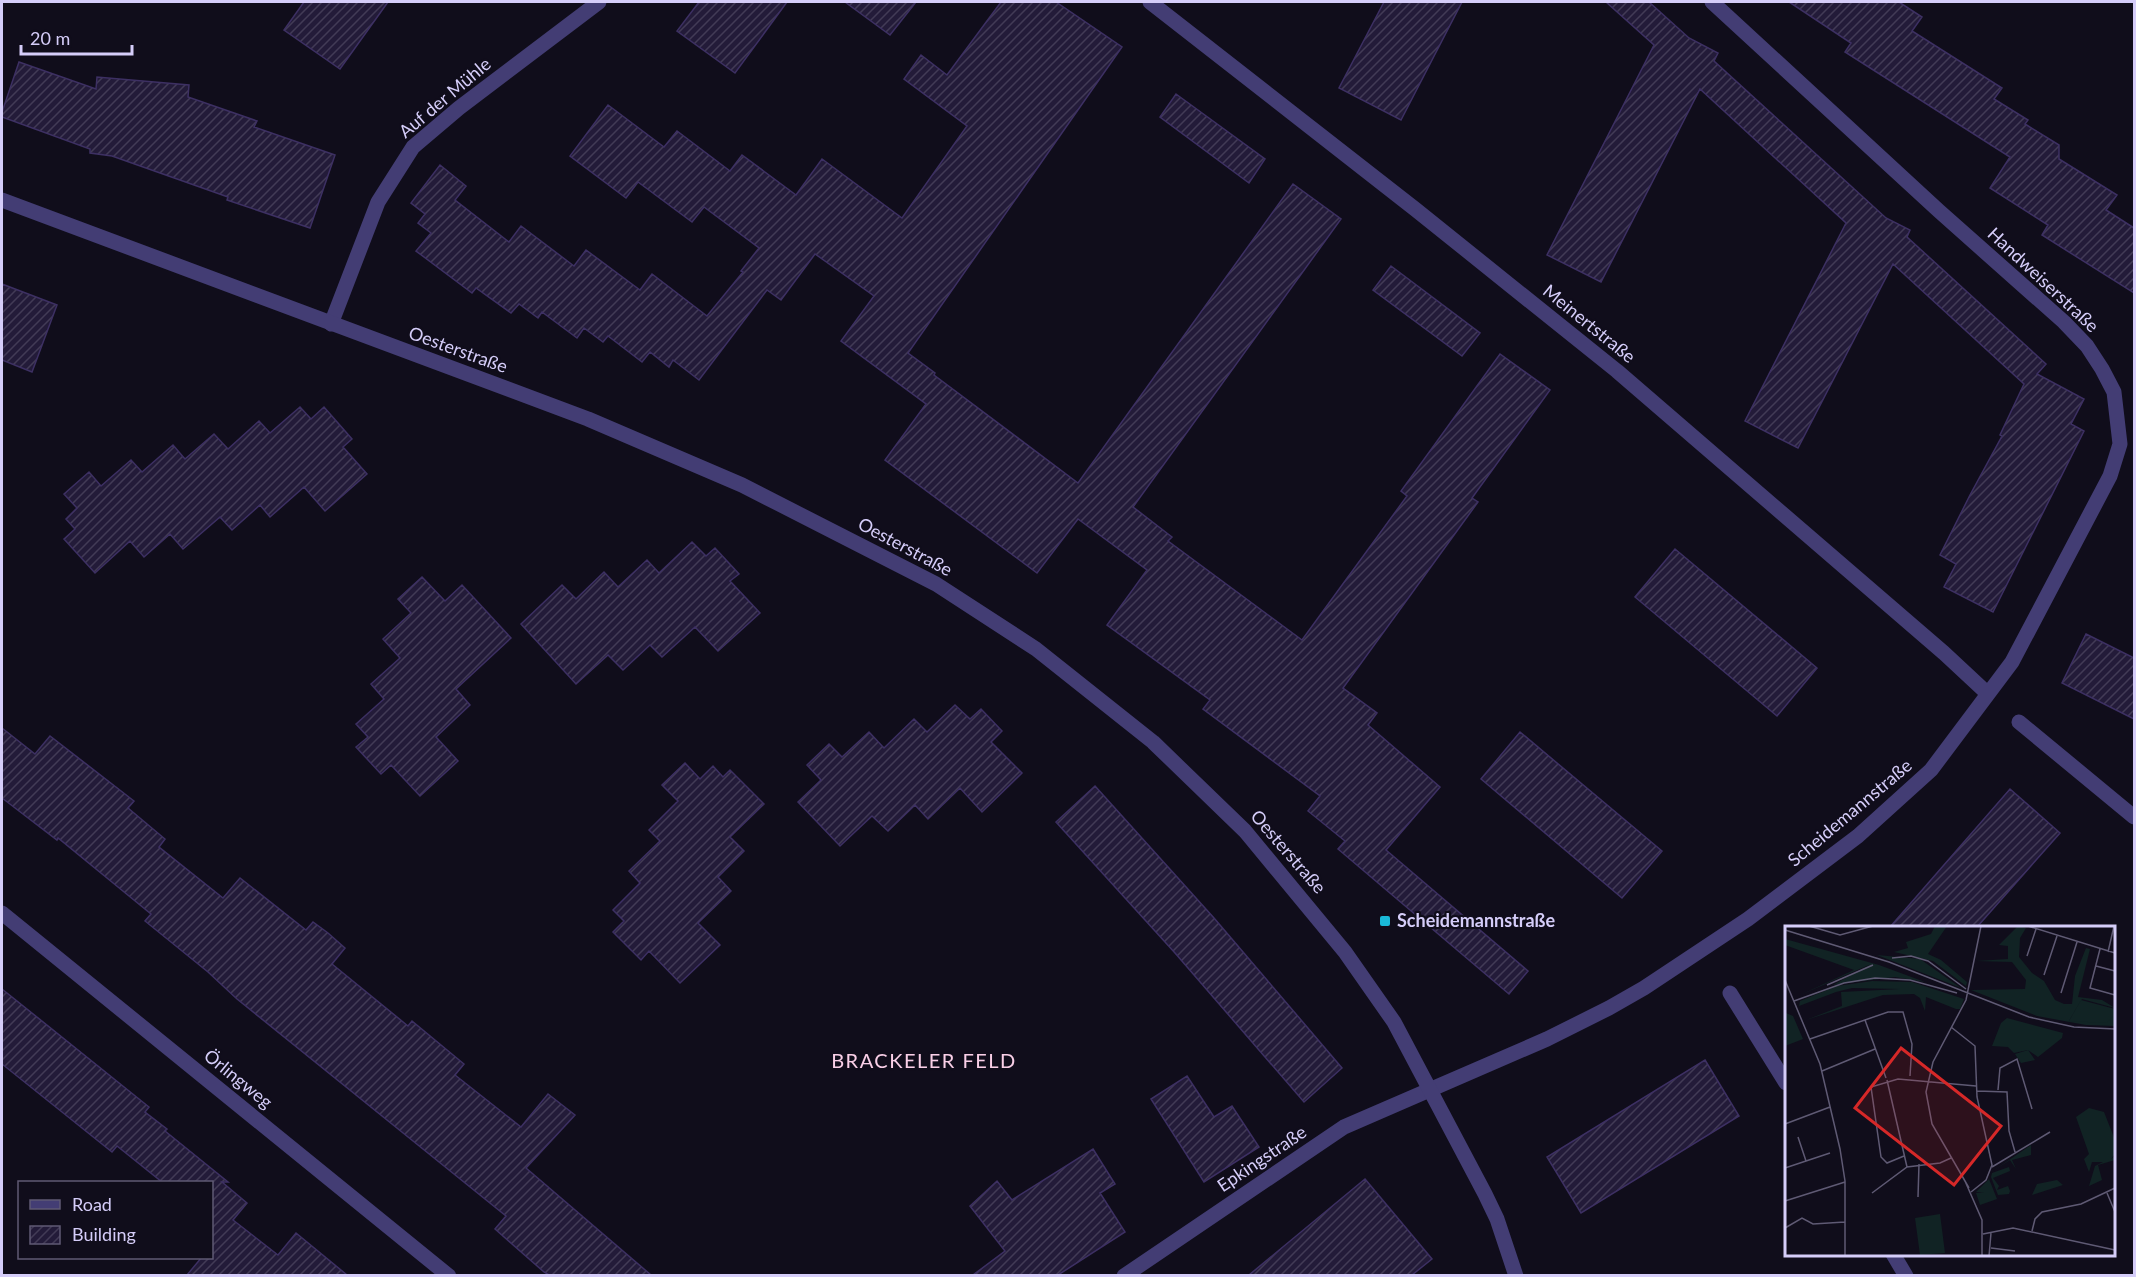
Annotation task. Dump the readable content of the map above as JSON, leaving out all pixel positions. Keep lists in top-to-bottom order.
{
  "streets": {
    "street": [
      "Auf der Mühle",
      "Handweiserstraße",
      "Meinertstraße",
      "Oesterstraße",
      "Scheidemannstraße",
      "Örlingweg",
      "Epkingstraße"
    ]
  },
  "crossings": [
    ["Auf der Mühle", "Oesterstraße"],
    ["Handweiserstraße", "Meinertstraße"],
    ["Handweiserstraße", "Scheidemannstraße"],
    ["Meinertstraße", "Scheidemannstraße"],
    ["Oesterstraße", "Scheidemannstraße"],
    ["Oesterstraße", "Epkingstraße"],
    ["Scheidemannstraße", "Epkingstraße"]
  ],
  "districts": ["BRACKELER FELD"],
  "places": {
    "transit": ["Scheidemannstraße"]
  },
  "legend": ["Road", "Building"],
  "scale_bar": "20 m"
}
